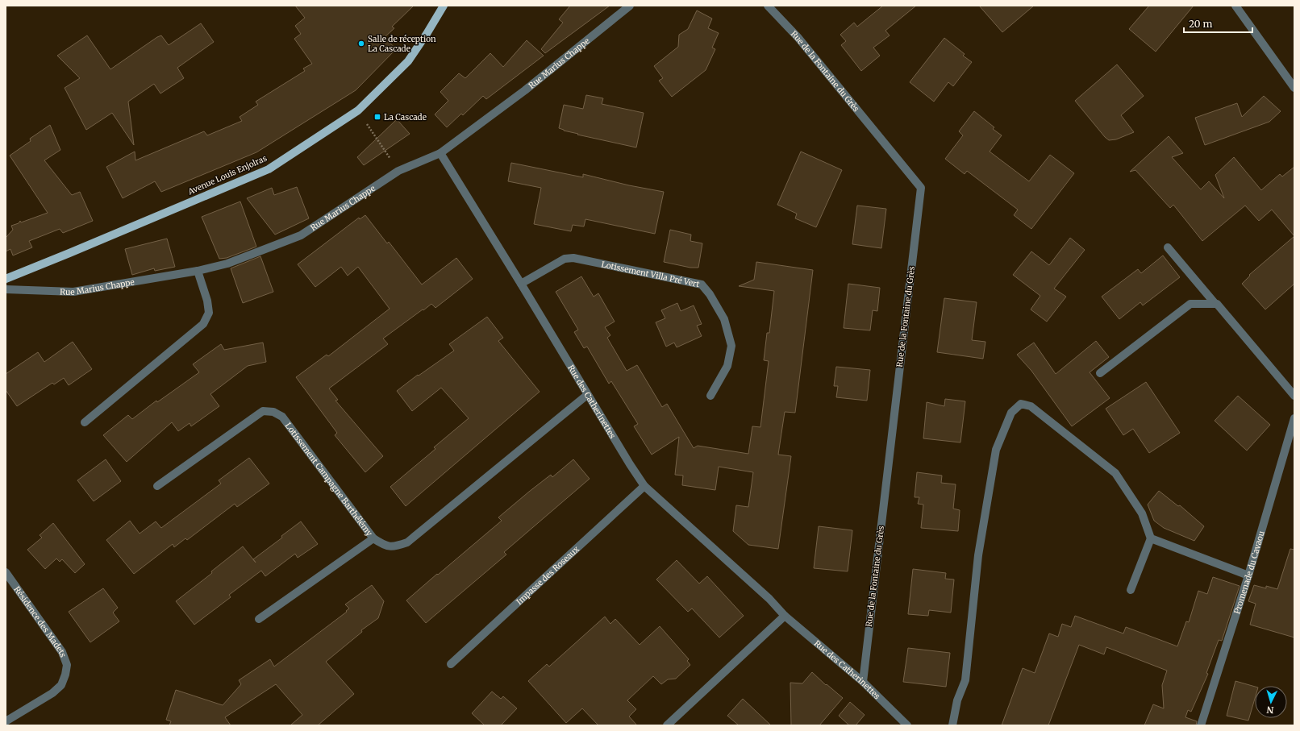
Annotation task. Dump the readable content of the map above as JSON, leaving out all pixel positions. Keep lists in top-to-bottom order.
{
  "streets": {
    "main road": ["Avenue Louis Enjolras"],
    "street": [
      "Rue Marius Chappe",
      "Rue de la Fontaine du Grès",
      "Lotissement Villa Pré Vert",
      "Rue des Catherinettes",
      "Lotissement Campagne Barthélémy",
      "Promenade du Cavaou",
      "Impasse des Roseaux",
      "Résidence des Madets"
    ]
  },
  "crossings": [
    ["Rue Marius Chappe", "Rue des Catherinettes"],
    ["Rue de la Fontaine du Grès", "Rue des Catherinettes"],
    ["Lotissement Villa Pré Vert", "Rue des Catherinettes"],
    ["Rue des Catherinettes", "Lotissement Campagne Barthélémy"],
    ["Rue des Catherinettes", "Impasse des Roseaux"]
  ],
  "places": {
    "other": ["Salle de réception La Cascade"],
    "transit": ["La Cascade"]
  },
  "scale_bar": "20 m",
  "north": "bottom"
}
